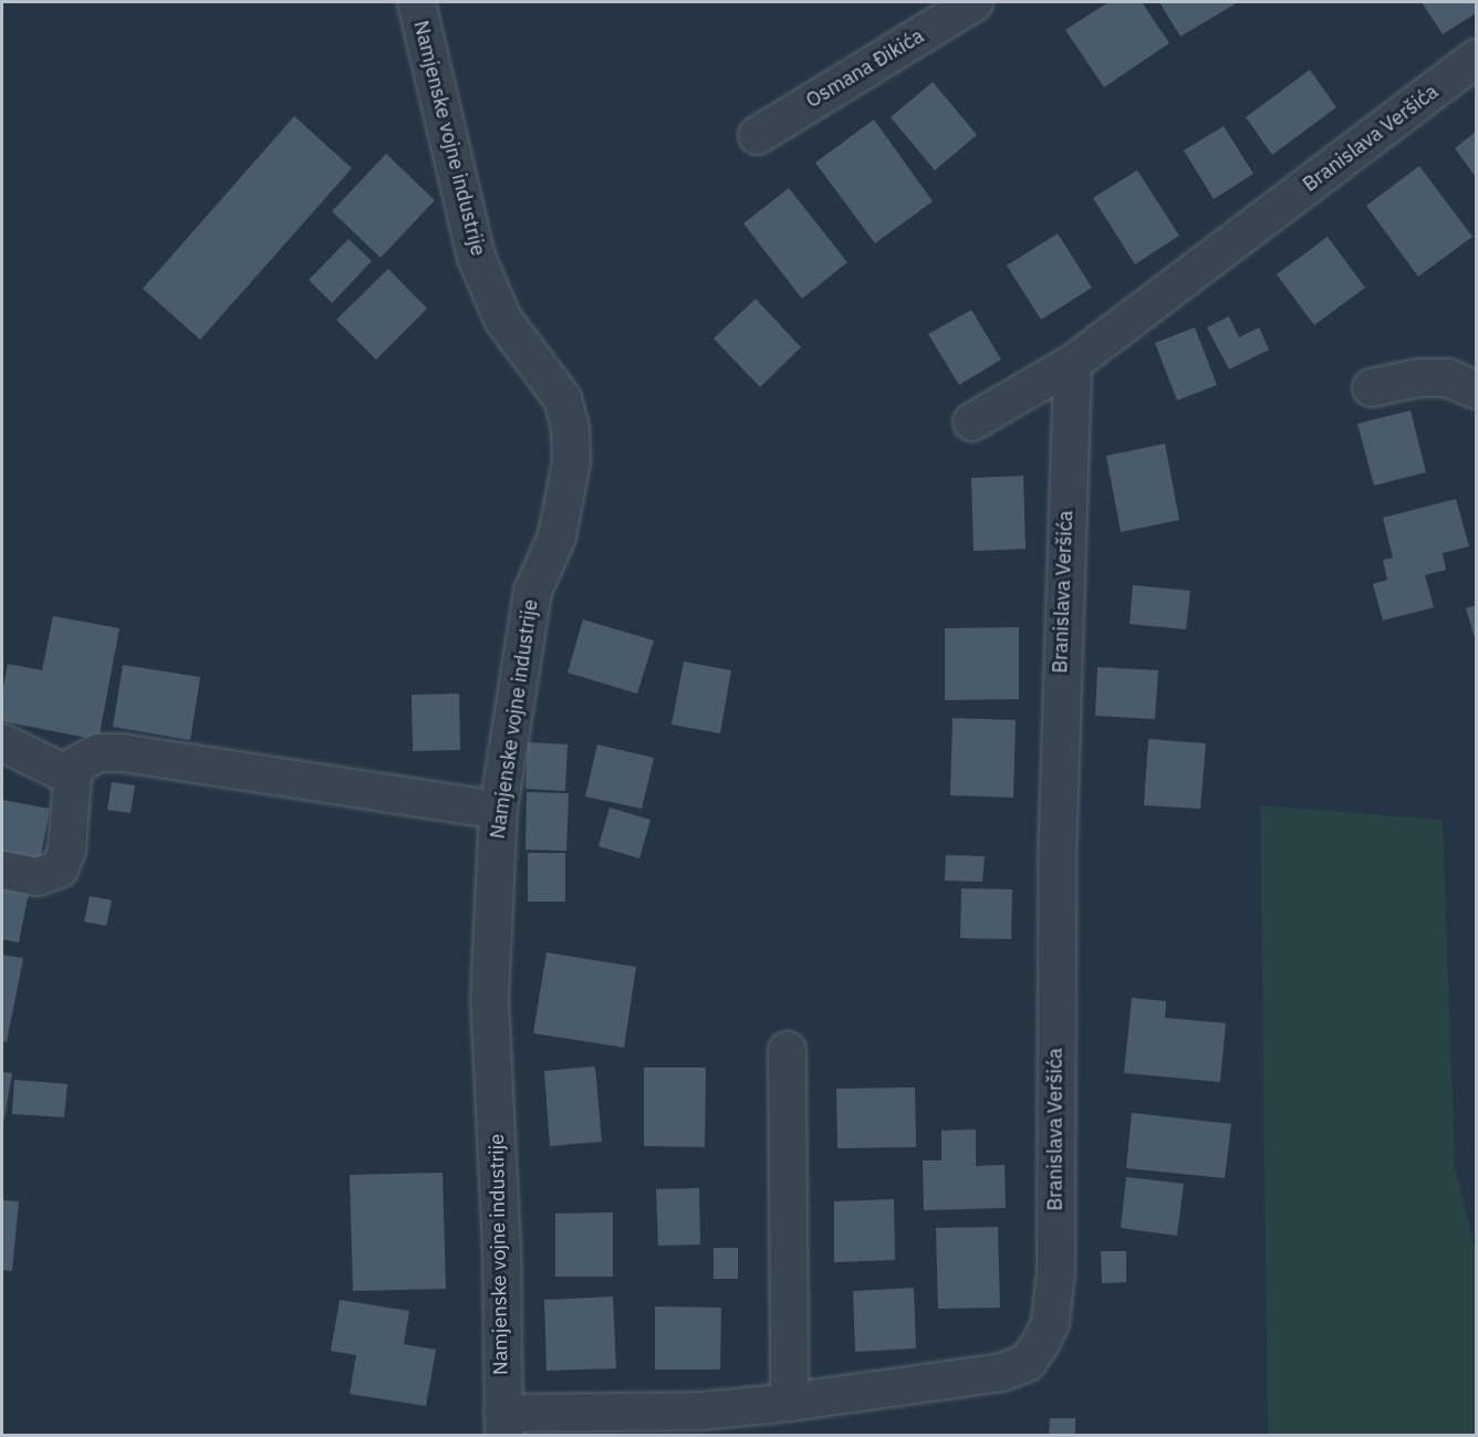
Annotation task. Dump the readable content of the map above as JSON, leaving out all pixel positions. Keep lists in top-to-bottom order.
{
  "streets": {
    "street": ["Osmana Đikića", "Namjenske vojne industrije", "Branislava Veršića"]
  },
  "crossings": [
    ["Namjenske vojne industrije", "Branislava Veršića"]
  ]
}
